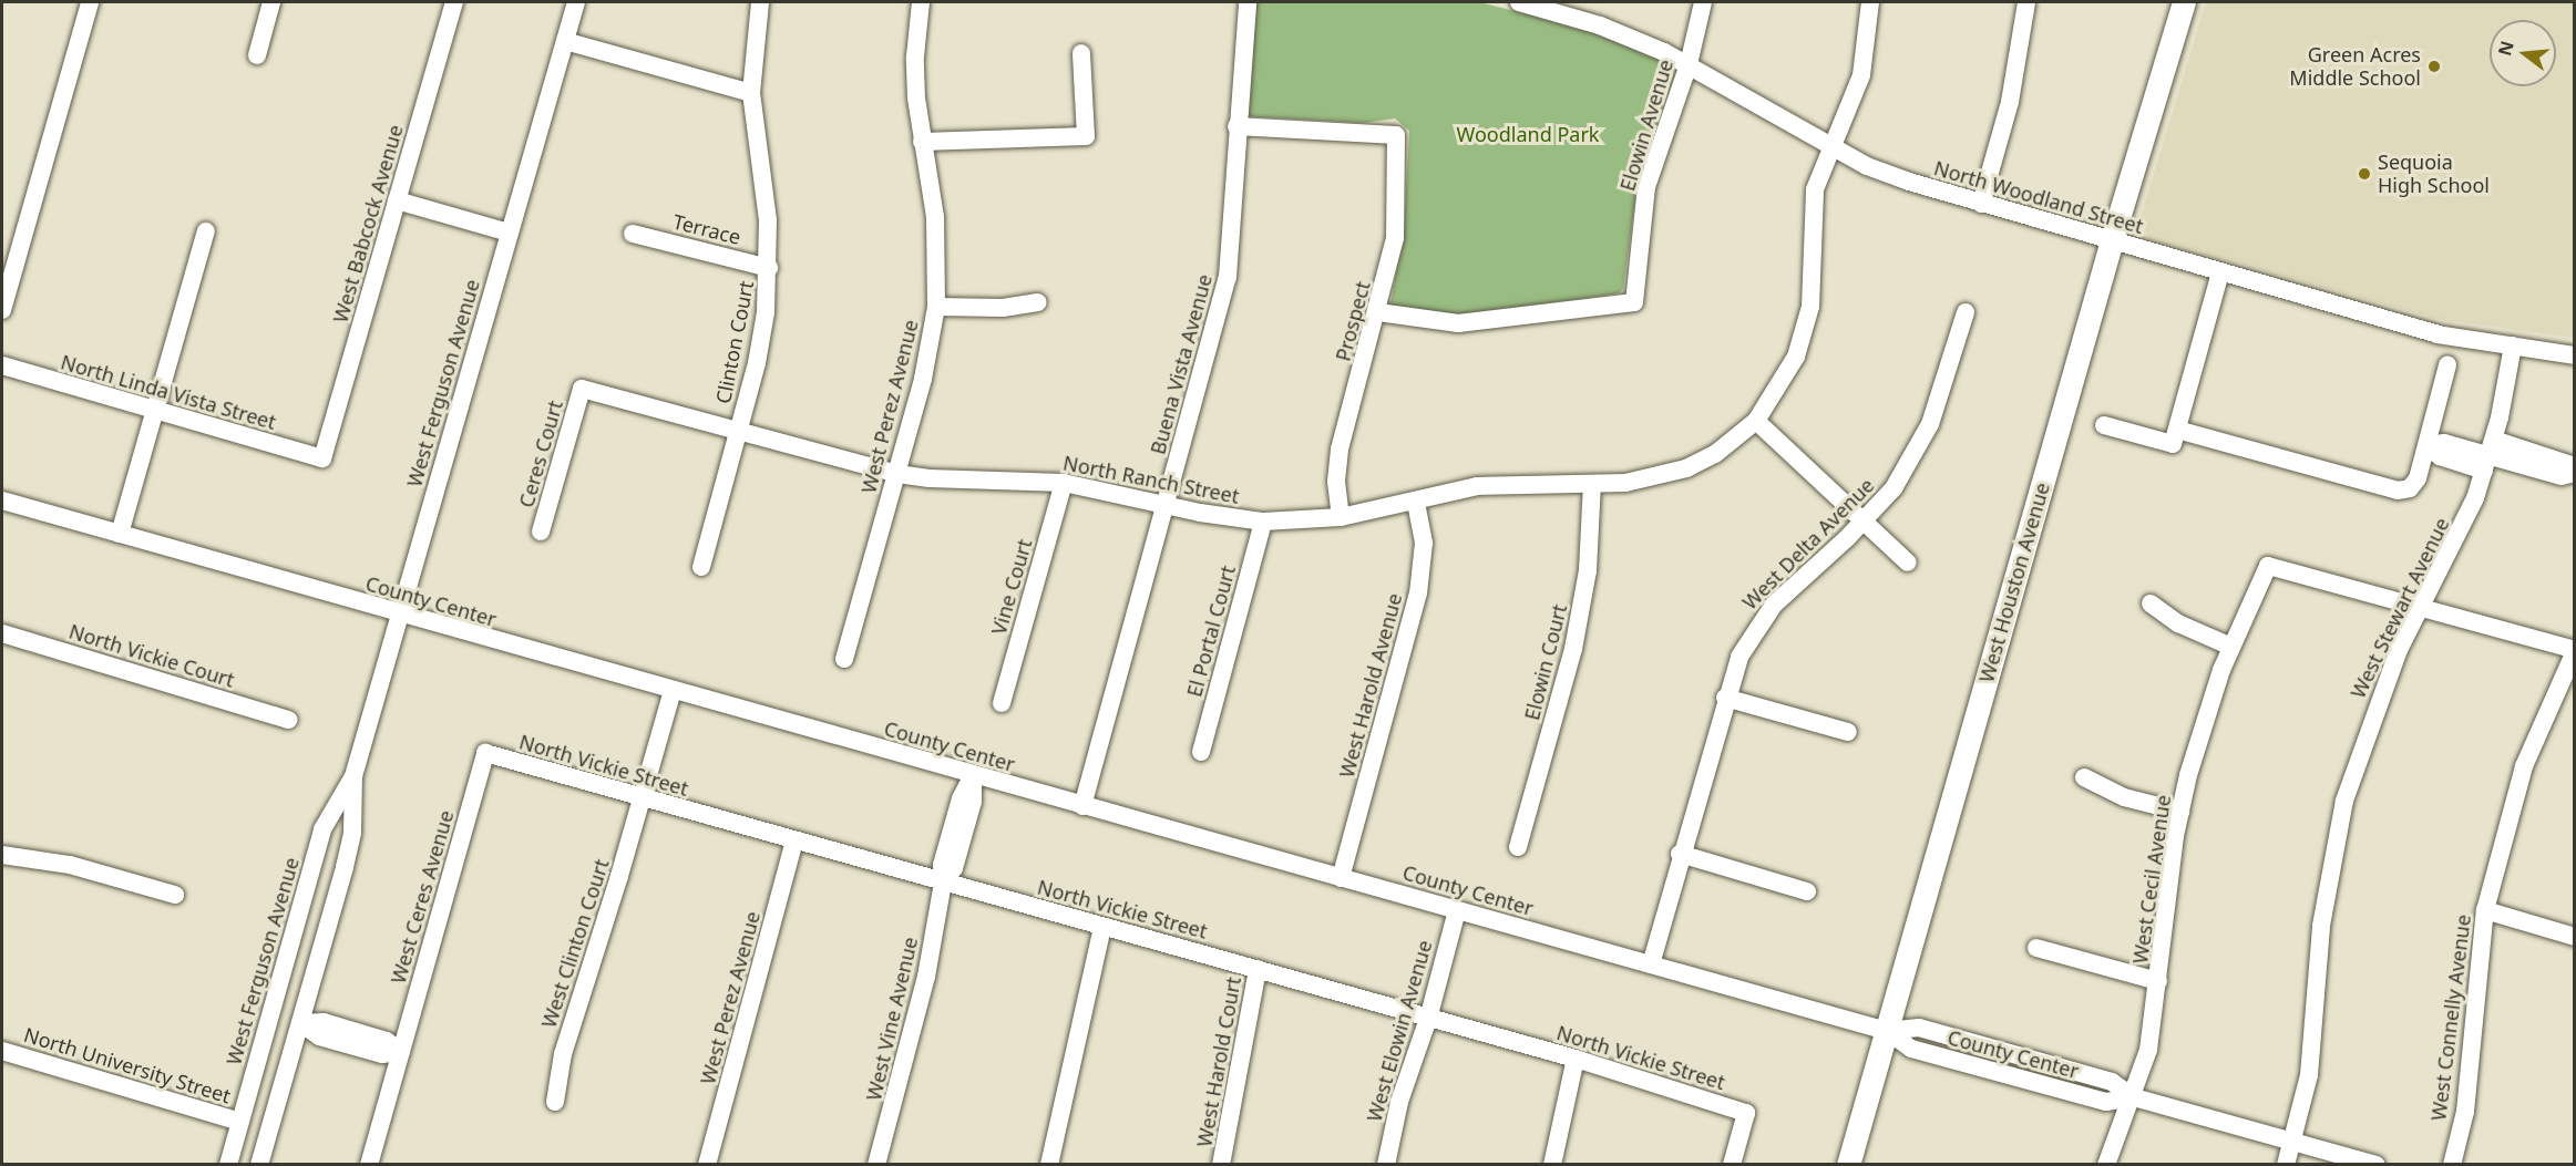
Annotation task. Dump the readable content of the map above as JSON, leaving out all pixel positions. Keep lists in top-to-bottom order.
{
  "streets": {
    "main road": ["West Houston Avenue"],
    "street": [
      "Elowin Avenue",
      "North Woodland Street",
      "West Babcock Avenue",
      "Terrace",
      "Prospect",
      "Clinton Court",
      "Buena Vista Avenue",
      "West Ferguson Avenue",
      "North Linda Vista Street",
      "West Perez Avenue",
      "Ceres Court",
      "North Ranch Street",
      "West Delta Avenue",
      "Vine Court",
      "County Center",
      "West Stewart Avenue",
      "El Portal Court",
      "North Vickie Court",
      "Elowin Court",
      "West Harold Avenue",
      "North Vickie Street",
      "West Cecil Avenue",
      "West Ceres Avenue",
      "West Clinton Court",
      "West Connelly Avenue",
      "West Vine Avenue",
      "West Elowin Avenue",
      "West Harold Court",
      "North University Street"
    ]
  },
  "crossings": [
    ["Elowin Avenue", "North Woodland Street"],
    ["Elowin Avenue", "Prospect"],
    ["North Woodland Street", "North Ranch Street"],
    ["North Woodland Street", "West Houston Avenue"],
    ["North Woodland Street", "West Stewart Avenue"],
    ["West Babcock Avenue", "North Linda Vista Street"],
    ["Terrace", "Clinton Court"],
    ["Prospect", "Buena Vista Avenue"],
    ["Prospect", "North Ranch Street"],
    ["Clinton Court", "North Ranch Street"],
    ["Buena Vista Avenue", "North Ranch Street"],
    ["Buena Vista Avenue", "County Center"],
    ["West Ferguson Avenue", "County Center"],
    ["West Ferguson Avenue", "North University Street"],
    ["West Perez Avenue", "North Ranch Street"],
    ["West Perez Avenue", "North Vickie Street"],
    ["Ceres Court", "North Ranch Street"],
    ["North Ranch Street", "Vine Court"],
    ["North Ranch Street", "El Portal Court"],
    ["North Ranch Street", "Elowin Court"],
    ["North Ranch Street", "West Harold Avenue"],
    ["West Delta Avenue", "County Center"],
    ["West Houston Avenue", "County Center"],
    ["County Center", "West Stewart Avenue"],
    ["County Center", "West Harold Avenue"],
    ["County Center", "West Cecil Avenue"],
    ["County Center", "West Clinton Court"],
    ["County Center", "West Vine Avenue"],
    ["County Center", "West Elowin Avenue"],
    ["West Stewart Avenue", "West Cecil Avenue"],
    ["North Vickie Street", "West Ceres Avenue"],
    ["North Vickie Street", "West Clinton Court"],
    ["North Vickie Street", "West Vine Avenue"],
    ["North Vickie Street", "West Elowin Avenue"],
    ["North Vickie Street", "West Harold Court"]
  ],
  "parks": ["Woodland Park"],
  "places": ["Green Acres Middle School", "Sequoia High School"],
  "north": "left"
}
